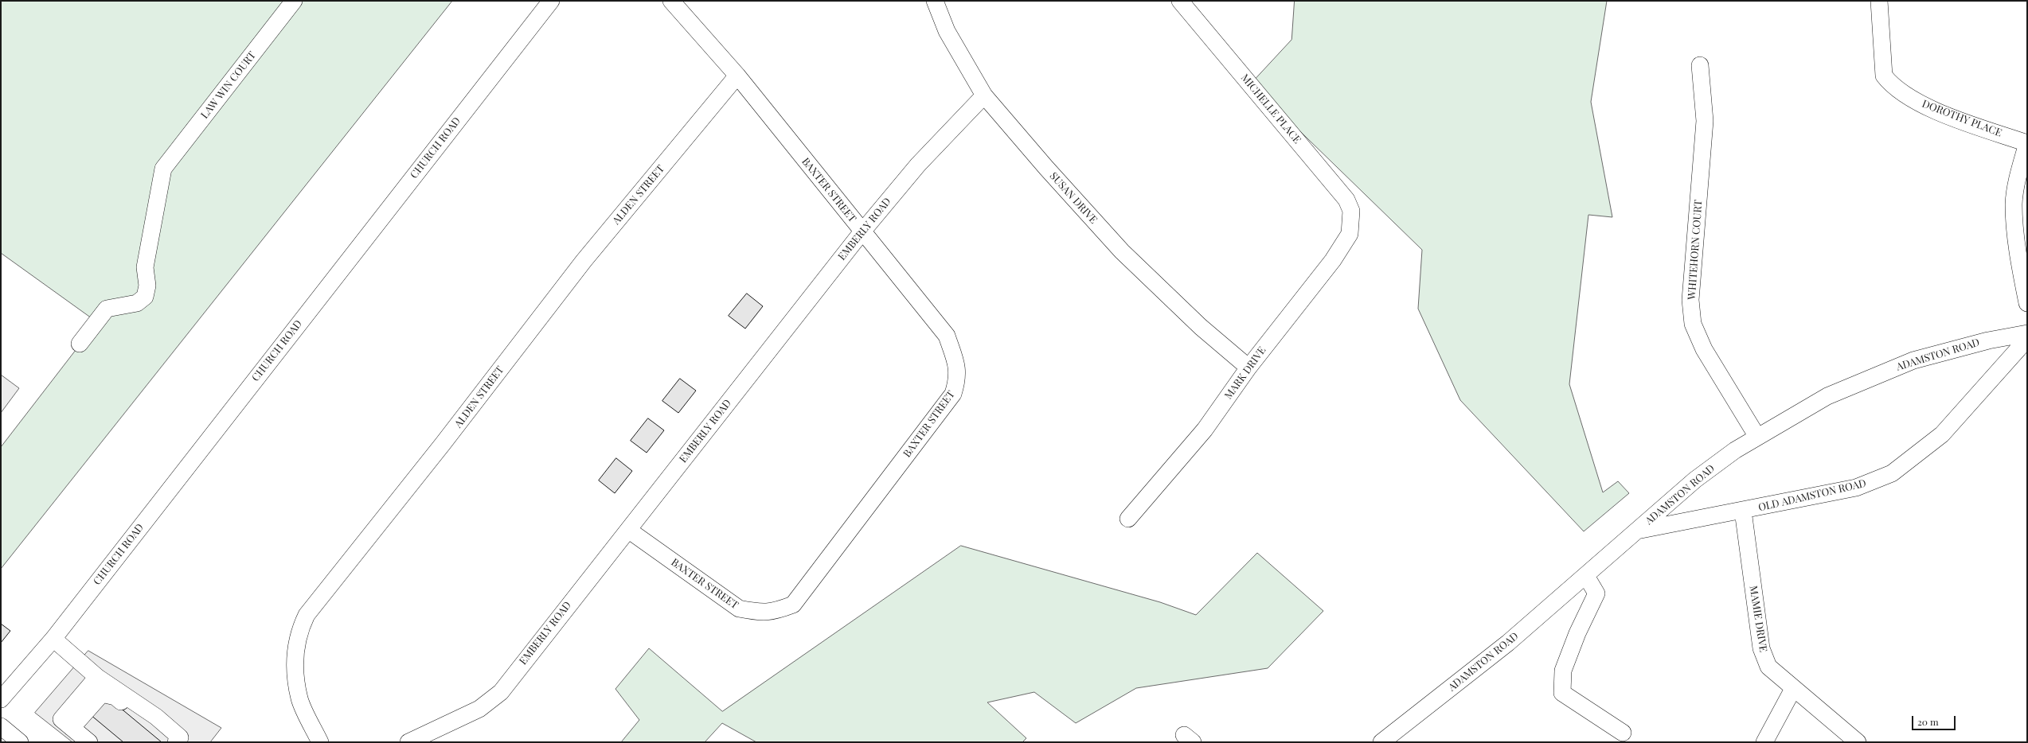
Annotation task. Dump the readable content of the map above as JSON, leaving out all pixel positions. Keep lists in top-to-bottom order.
{
  "streets": {
    "street": [
      "LAW WIN COURT",
      "MICHELLE PLACE",
      "DOROTHY PLACE",
      "CHURCH ROAD",
      "BAXTER STREET",
      "ALDEN STREET",
      "SUSAN DRIVE",
      "EMBERLY ROAD",
      "WHITEHORN COURT",
      "ADAMSTON ROAD",
      "MARK DRIVE",
      "OLD ADAMSTON ROAD",
      "MAMIE DRIVE"
    ]
  },
  "crossings": [
    ["MICHELLE PLACE", "MARK DRIVE"],
    ["BAXTER STREET", "ALDEN STREET"],
    ["BAXTER STREET", "EMBERLY ROAD"],
    ["SUSAN DRIVE", "EMBERLY ROAD"],
    ["SUSAN DRIVE", "MARK DRIVE"],
    ["WHITEHORN COURT", "ADAMSTON ROAD"],
    ["ADAMSTON ROAD", "OLD ADAMSTON ROAD"],
    ["OLD ADAMSTON ROAD", "MAMIE DRIVE"]
  ],
  "scale_bar": "20 m"
}
